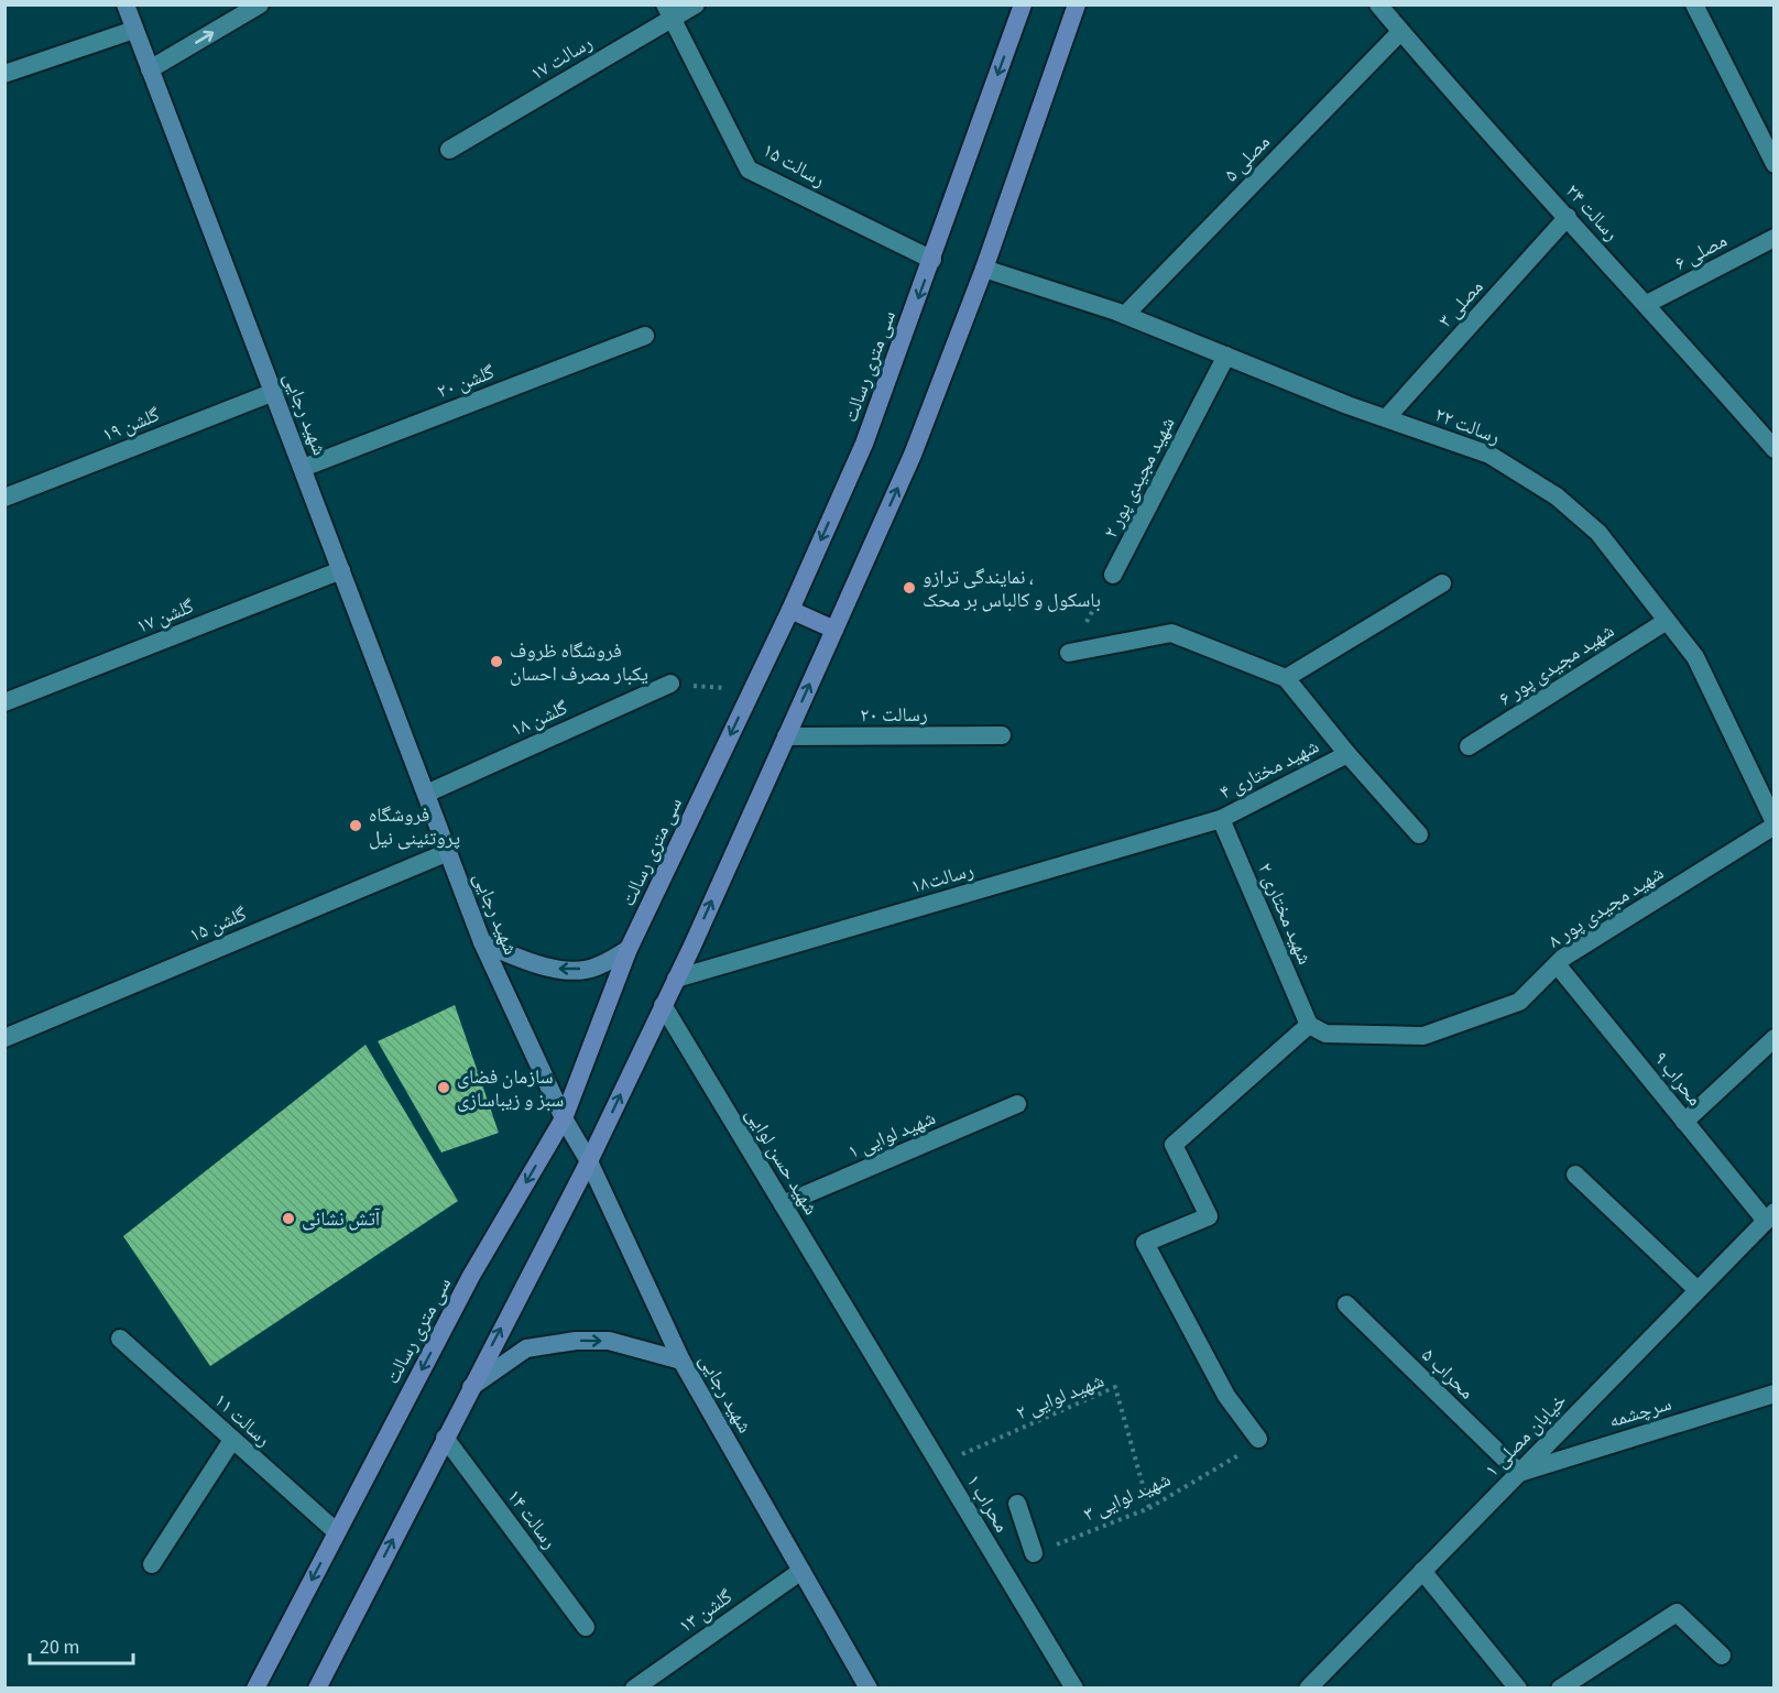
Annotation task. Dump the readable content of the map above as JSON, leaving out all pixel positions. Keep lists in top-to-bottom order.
{
  "streets": {
    "main road": ["سی متری رسالت", "شهید رجایی"],
    "street": [
      "۱۷ رسالت",
      "۵ مصلی",
      "۱۵ رسالت",
      "۲۴ رسالت",
      "۶ مصلی",
      "۳ مصلی",
      "۲۰ گلشن",
      "۱۹ گلشن",
      "۲۲ رسالت",
      "۲ شهید مجیدی پور",
      "گلشن ۱۷",
      "۶ شهید مجیدی پور",
      "۲۰ رسالت",
      "۱۸ گلشن",
      "۴ شهید مختاری",
      "رسالت۱۸",
      "۸ شهید مجیدی پور",
      "۲ شهید مختاری",
      "گلشن ۱۵",
      "۹ محراب",
      "۱ شهید لوایی",
      "شهید حسن لوایی",
      "۵ محراب",
      "سرچشمه",
      "۱۱ رسالت",
      "خیابان مصلی ۱",
      "۱ محراب",
      "۱۴ رسالت",
      "۱۳ گلشن"
    ],
    "path": ["۲ شهید لوایی", "۳ شهید لوایی"]
  },
  "crossings": [
    ["۱۷ رسالت", "۱۵ رسالت"],
    ["۵ مصلی", "۲۴ رسالت"],
    ["۵ مصلی", "۲۲ رسالت"],
    ["۱۵ رسالت", "سی متری رسالت"],
    ["۲۴ رسالت", "۶ مصلی"],
    ["۲۴ رسالت", "۳ مصلی"],
    ["۳ مصلی", "۲۲ رسالت"],
    ["سی متری رسالت", "شهید رجایی"],
    ["سی متری رسالت", "۱۱ رسالت"],
    ["۲۰ گلشن", "شهید رجایی"],
    ["شهید رجایی", "۱۹ گلشن"],
    ["شهید رجایی", "گلشن ۱۷"],
    ["شهید رجایی", "۱۸ گلشن"],
    ["شهید رجایی", "گلشن ۱۵"],
    ["شهید رجایی", "۱۳ گلشن"],
    ["۲۲ رسالت", "۲ شهید مجیدی پور"],
    ["۲۲ رسالت", "۶ شهید مجیدی پور"],
    ["۲۲ رسالت", "۸ شهید مجیدی پور"],
    ["۴ شهید مختاری", "رسالت۱۸"],
    ["۴ شهید مختاری", "۲ شهید مختاری"],
    ["رسالت۱۸", "۲ شهید مختاری"],
    ["۸ شهید مجیدی پور", "۲ شهید مختاری"],
    ["۸ شهید مجیدی پور", "۹ محراب"],
    ["۹ محراب", "خیابان مصلی ۱"],
    ["۱ شهید لوایی", "شهید حسن لوایی"],
    ["شهید حسن لوایی", "۱ محراب"],
    ["۵ محراب", "سرچشمه"],
    ["۵ محراب", "خیابان مصلی ۱"],
    ["۲ شهید لوایی", "۳ شهید لوایی"],
    ["۲ شهید لوایی", "۱ محراب"],
    ["سرچشمه", "خیابان مصلی ۱"]
  ],
  "places": [
    "نمایندگی ترازو ، باسکول و کالباس بر محک",
    "فروشگاه ظروف یکبار مصرف احسان",
    "فروشگاه پروتئینی نیل",
    "سازمان فضای سبز و زیباسازی",
    "آتش نشانی"
  ],
  "scale_bar": "20 m"
}
